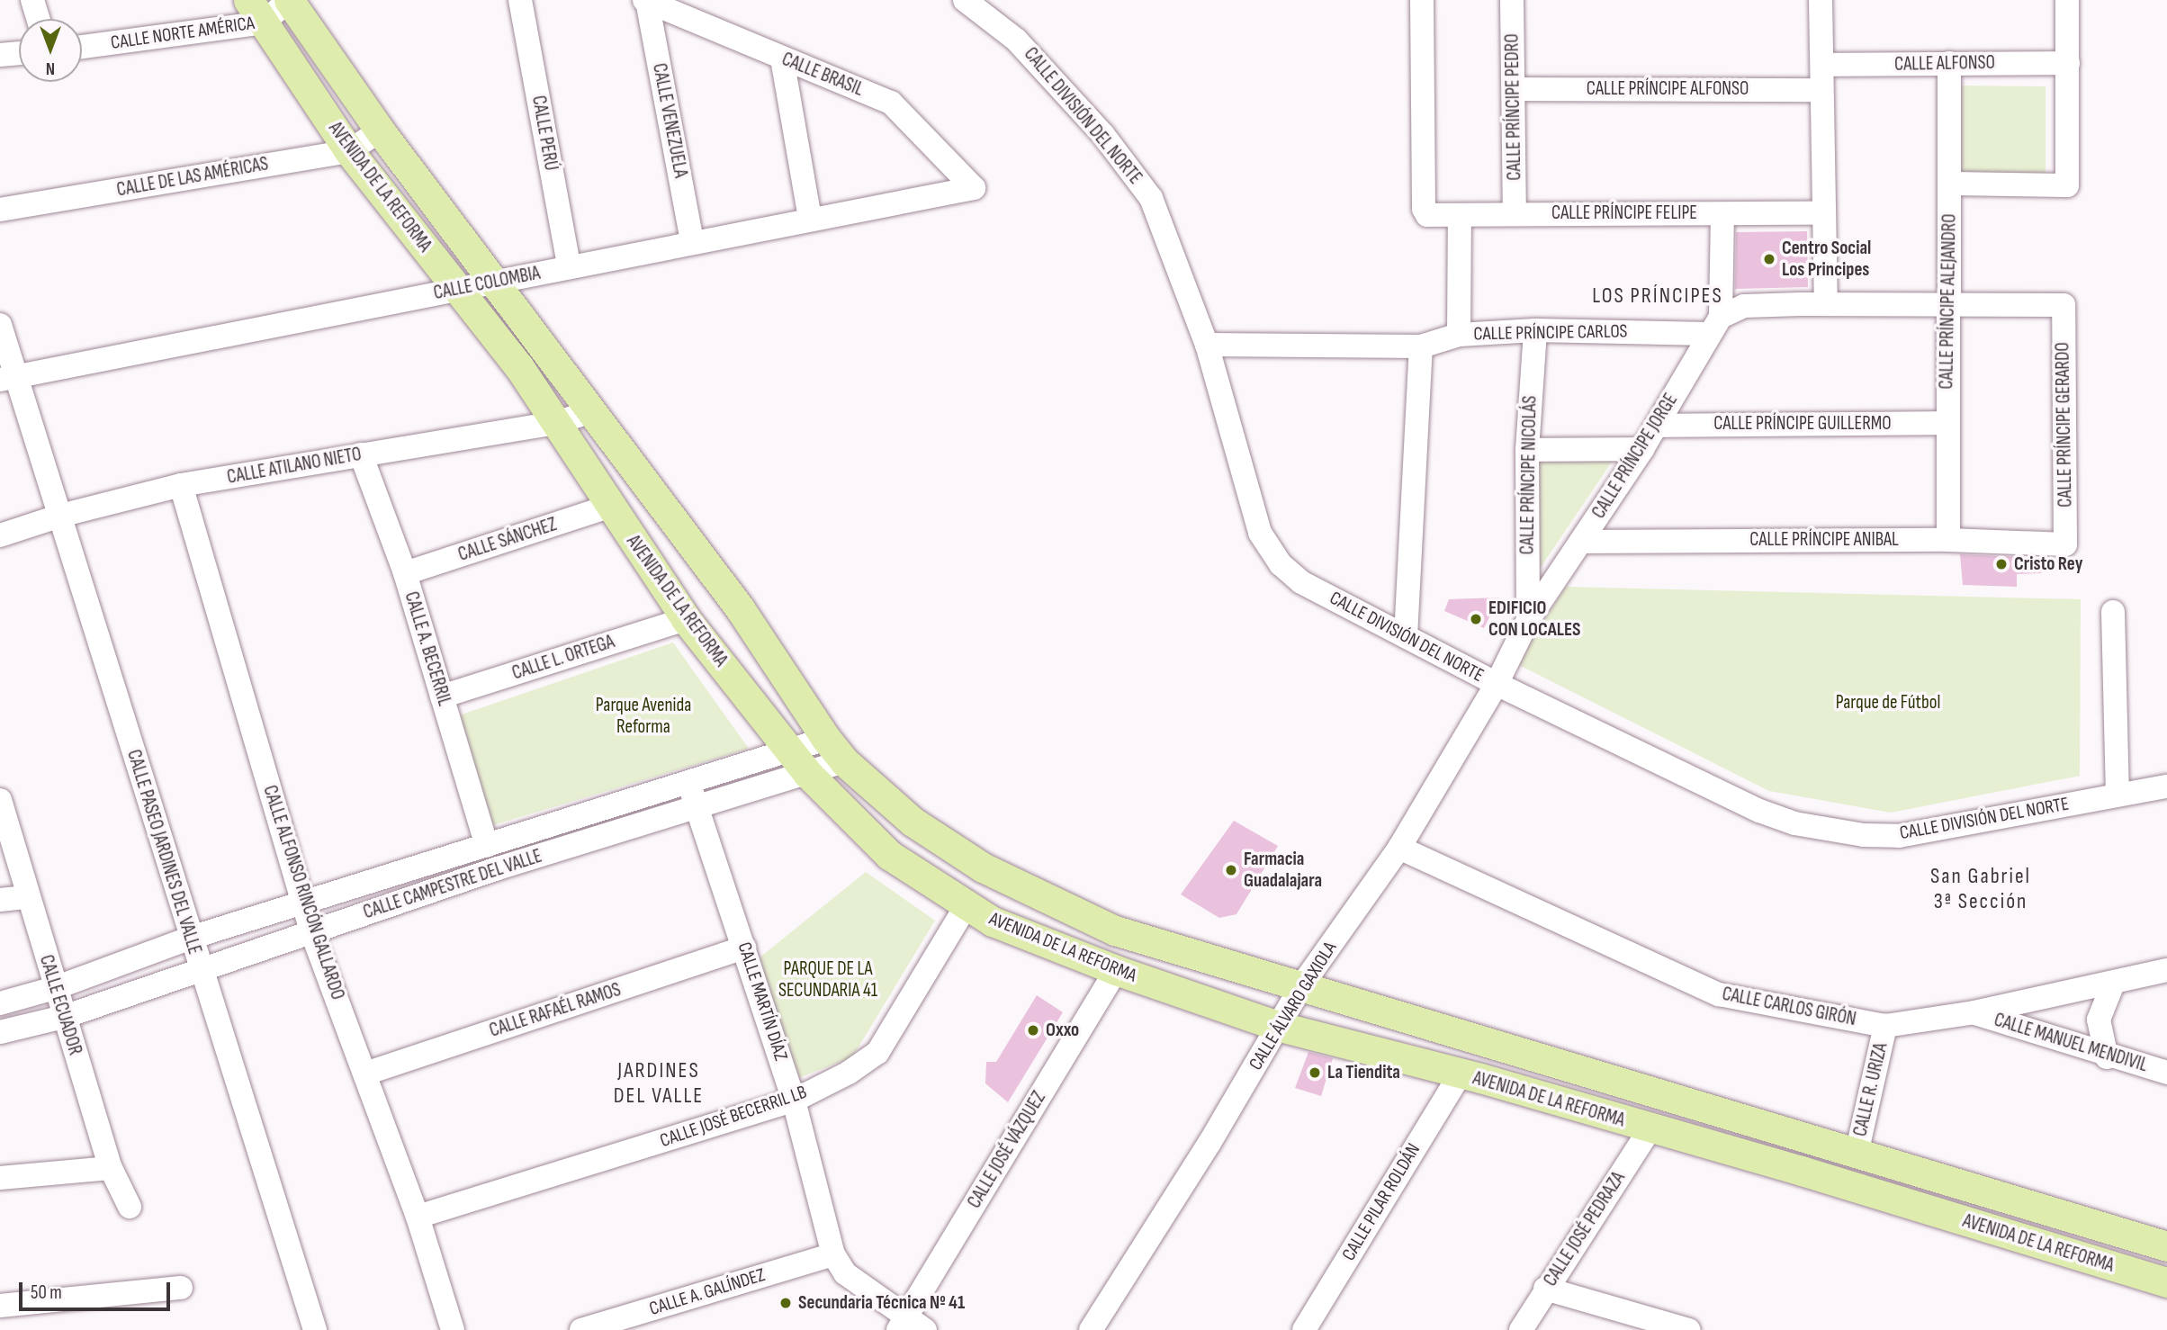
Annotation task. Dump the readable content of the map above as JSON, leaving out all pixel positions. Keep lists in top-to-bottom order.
{
  "streets": {
    "main road": ["AVENIDA DE LA REFORMA"],
    "street": [
      "CALLE NORTE AMÉRICA",
      "CALLE ALFONSO",
      "CALLE BRASIL",
      "CALLE PRÍNCIPE ALFONSO",
      "CALLE PRÍNCIPE PEDRO",
      "CALLE DIVISIÓN DEL NORTE",
      "CALLE VENEZUELA",
      "CALLE PERÚ",
      "CALLE DE LAS AMÉRICAS",
      "CALLE PRÍNCIPE FELIPE",
      "CALLE COLOMBIA",
      "CALLE PRÍNCIPE ALEJANDRO",
      "CALLE PRÍNCIPE CARLOS",
      "CALLE PRÍNCIPE GUILLERMO",
      "CALLE PRÍNCIPE GERARDO",
      "CALLE PRÍNCIPE JORGE",
      "CALLE ATILANO NIETO",
      "CALLE PRÍNCIPE NICOLÁS",
      "CALLE SÁNCHEZ",
      "CALLE PRÍNCIPE ANIBAL",
      "CALLE A. BECERRIL",
      "CALLE L. ORTEGA",
      "CALLE PASEO JARDINES DEL VALLE",
      "CALLE CAMPESTRE DEL VALLE",
      "CALLE ALFONSO RINCÓN GALLARDO",
      "CALLE MARTÍN DÍAZ",
      "CALLE ECUADOR",
      "CALLE ÁLVARO GAXIOLA",
      "CALLE CARLOS GIRÓN",
      "CALLE RAFAÉL RAMOS",
      "CALLE MANUEL MENDIVIL",
      "CALLE R. URIZA",
      "CALLE JOSÉ BECERRIL LB",
      "CALLE JOSÉ VÁZQUEZ",
      "CALLE PILAR ROLDÁN",
      "CALLE JOSÉ PEDRAZA",
      "CALLE A. GALÍNDEZ"
    ]
  },
  "crossings": [
    ["CALLE NORTE AMÉRICA", "AVENIDA DE LA REFORMA"],
    ["CALLE ALFONSO", "CALLE PRÍNCIPE ALEJANDRO"],
    ["CALLE BRASIL", "CALLE VENEZUELA"],
    ["CALLE BRASIL", "CALLE COLOMBIA"],
    ["CALLE PRÍNCIPE ALFONSO", "CALLE PRÍNCIPE PEDRO"],
    ["CALLE PRÍNCIPE PEDRO", "CALLE PRÍNCIPE FELIPE"],
    ["CALLE DIVISIÓN DEL NORTE", "CALLE PRÍNCIPE CARLOS"],
    ["CALLE DIVISIÓN DEL NORTE", "CALLE PRÍNCIPE JORGE"],
    ["CALLE DIVISIÓN DEL NORTE", "CALLE ÁLVARO GAXIOLA"],
    ["CALLE VENEZUELA", "CALLE COLOMBIA"],
    ["CALLE PERÚ", "CALLE COLOMBIA"],
    ["CALLE DE LAS AMÉRICAS", "AVENIDA DE LA REFORMA"],
    ["AVENIDA DE LA REFORMA", "CALLE COLOMBIA"],
    ["AVENIDA DE LA REFORMA", "CALLE ATILANO NIETO"],
    ["AVENIDA DE LA REFORMA", "CALLE SÁNCHEZ"],
    ["AVENIDA DE LA REFORMA", "CALLE L. ORTEGA"],
    ["AVENIDA DE LA REFORMA", "CALLE CAMPESTRE DEL VALLE"],
    ["AVENIDA DE LA REFORMA", "CALLE ÁLVARO GAXIOLA"],
    ["AVENIDA DE LA REFORMA", "CALLE R. URIZA"],
    ["AVENIDA DE LA REFORMA", "CALLE JOSÉ BECERRIL LB"],
    ["AVENIDA DE LA REFORMA", "CALLE JOSÉ VÁZQUEZ"],
    ["AVENIDA DE LA REFORMA", "CALLE PILAR ROLDÁN"],
    ["AVENIDA DE LA REFORMA", "CALLE JOSÉ PEDRAZA"],
    ["CALLE PRÍNCIPE FELIPE", "CALLE PRÍNCIPE JORGE"],
    ["CALLE COLOMBIA", "CALLE PASEO JARDINES DEL VALLE"],
    ["CALLE PRÍNCIPE ALEJANDRO", "CALLE PRÍNCIPE CARLOS"],
    ["CALLE PRÍNCIPE ALEJANDRO", "CALLE PRÍNCIPE GUILLERMO"],
    ["CALLE PRÍNCIPE ALEJANDRO", "CALLE PRÍNCIPE ANIBAL"],
    ["CALLE PRÍNCIPE CARLOS", "CALLE PRÍNCIPE GERARDO"],
    ["CALLE PRÍNCIPE CARLOS", "CALLE PRÍNCIPE JORGE"],
    ["CALLE PRÍNCIPE CARLOS", "CALLE PRÍNCIPE NICOLÁS"],
    ["CALLE PRÍNCIPE GUILLERMO", "CALLE PRÍNCIPE JORGE"],
    ["CALLE PRÍNCIPE GERARDO", "CALLE PRÍNCIPE ANIBAL"],
    ["CALLE PRÍNCIPE JORGE", "CALLE PRÍNCIPE NICOLÁS"],
    ["CALLE PRÍNCIPE JORGE", "CALLE PRÍNCIPE ANIBAL"],
    ["CALLE PRÍNCIPE JORGE", "CALLE ÁLVARO GAXIOLA"],
    ["CALLE ATILANO NIETO", "CALLE A. BECERRIL"],
    ["CALLE ATILANO NIETO", "CALLE PASEO JARDINES DEL VALLE"],
    ["CALLE ATILANO NIETO", "CALLE ALFONSO RINCÓN GALLARDO"],
    ["CALLE SÁNCHEZ", "CALLE A. BECERRIL"],
    ["CALLE A. BECERRIL", "CALLE L. ORTEGA"],
    ["CALLE A. BECERRIL", "CALLE CAMPESTRE DEL VALLE"],
    ["CALLE PASEO JARDINES DEL VALLE", "CALLE CAMPESTRE DEL VALLE"],
    ["CALLE CAMPESTRE DEL VALLE", "CALLE ALFONSO RINCÓN GALLARDO"],
    ["CALLE CAMPESTRE DEL VALLE", "CALLE MARTÍN DÍAZ"],
    ["CALLE CAMPESTRE DEL VALLE", "CALLE ECUADOR"],
    ["CALLE ALFONSO RINCÓN GALLARDO", "CALLE RAFAÉL RAMOS"],
    ["CALLE ALFONSO RINCÓN GALLARDO", "CALLE JOSÉ BECERRIL LB"],
    ["CALLE MARTÍN DÍAZ", "CALLE RAFAÉL RAMOS"],
    ["CALLE MARTÍN DÍAZ", "CALLE JOSÉ BECERRIL LB"],
    ["CALLE MARTÍN DÍAZ", "CALLE JOSÉ VÁZQUEZ"],
    ["CALLE MARTÍN DÍAZ", "CALLE A. GALÍNDEZ"],
    ["CALLE ÁLVARO GAXIOLA", "CALLE CARLOS GIRÓN"],
    ["CALLE CARLOS GIRÓN", "CALLE MANUEL MENDIVIL"],
    ["CALLE CARLOS GIRÓN", "CALLE R. URIZA"]
  ],
  "districts": ["LOS PRÍNCIPES", "San Gabriel 3ª Sección", "JARDINES DEL VALLE"],
  "parks": ["Parque de Fútbol", "Parque Avenida Reforma", "PARQUE DE LA SECUNDARIA 41"],
  "places": [
    "Centro Social Los Principes",
    "Cristo Rey",
    "EDIFICIO CON LOCALES",
    "Farmacia Guadalajara",
    "Oxxo",
    "La Tiendita",
    "Secundaria Técnica Nº 41"
  ],
  "scale_bar": "50 m",
  "north": "bottom"
}
